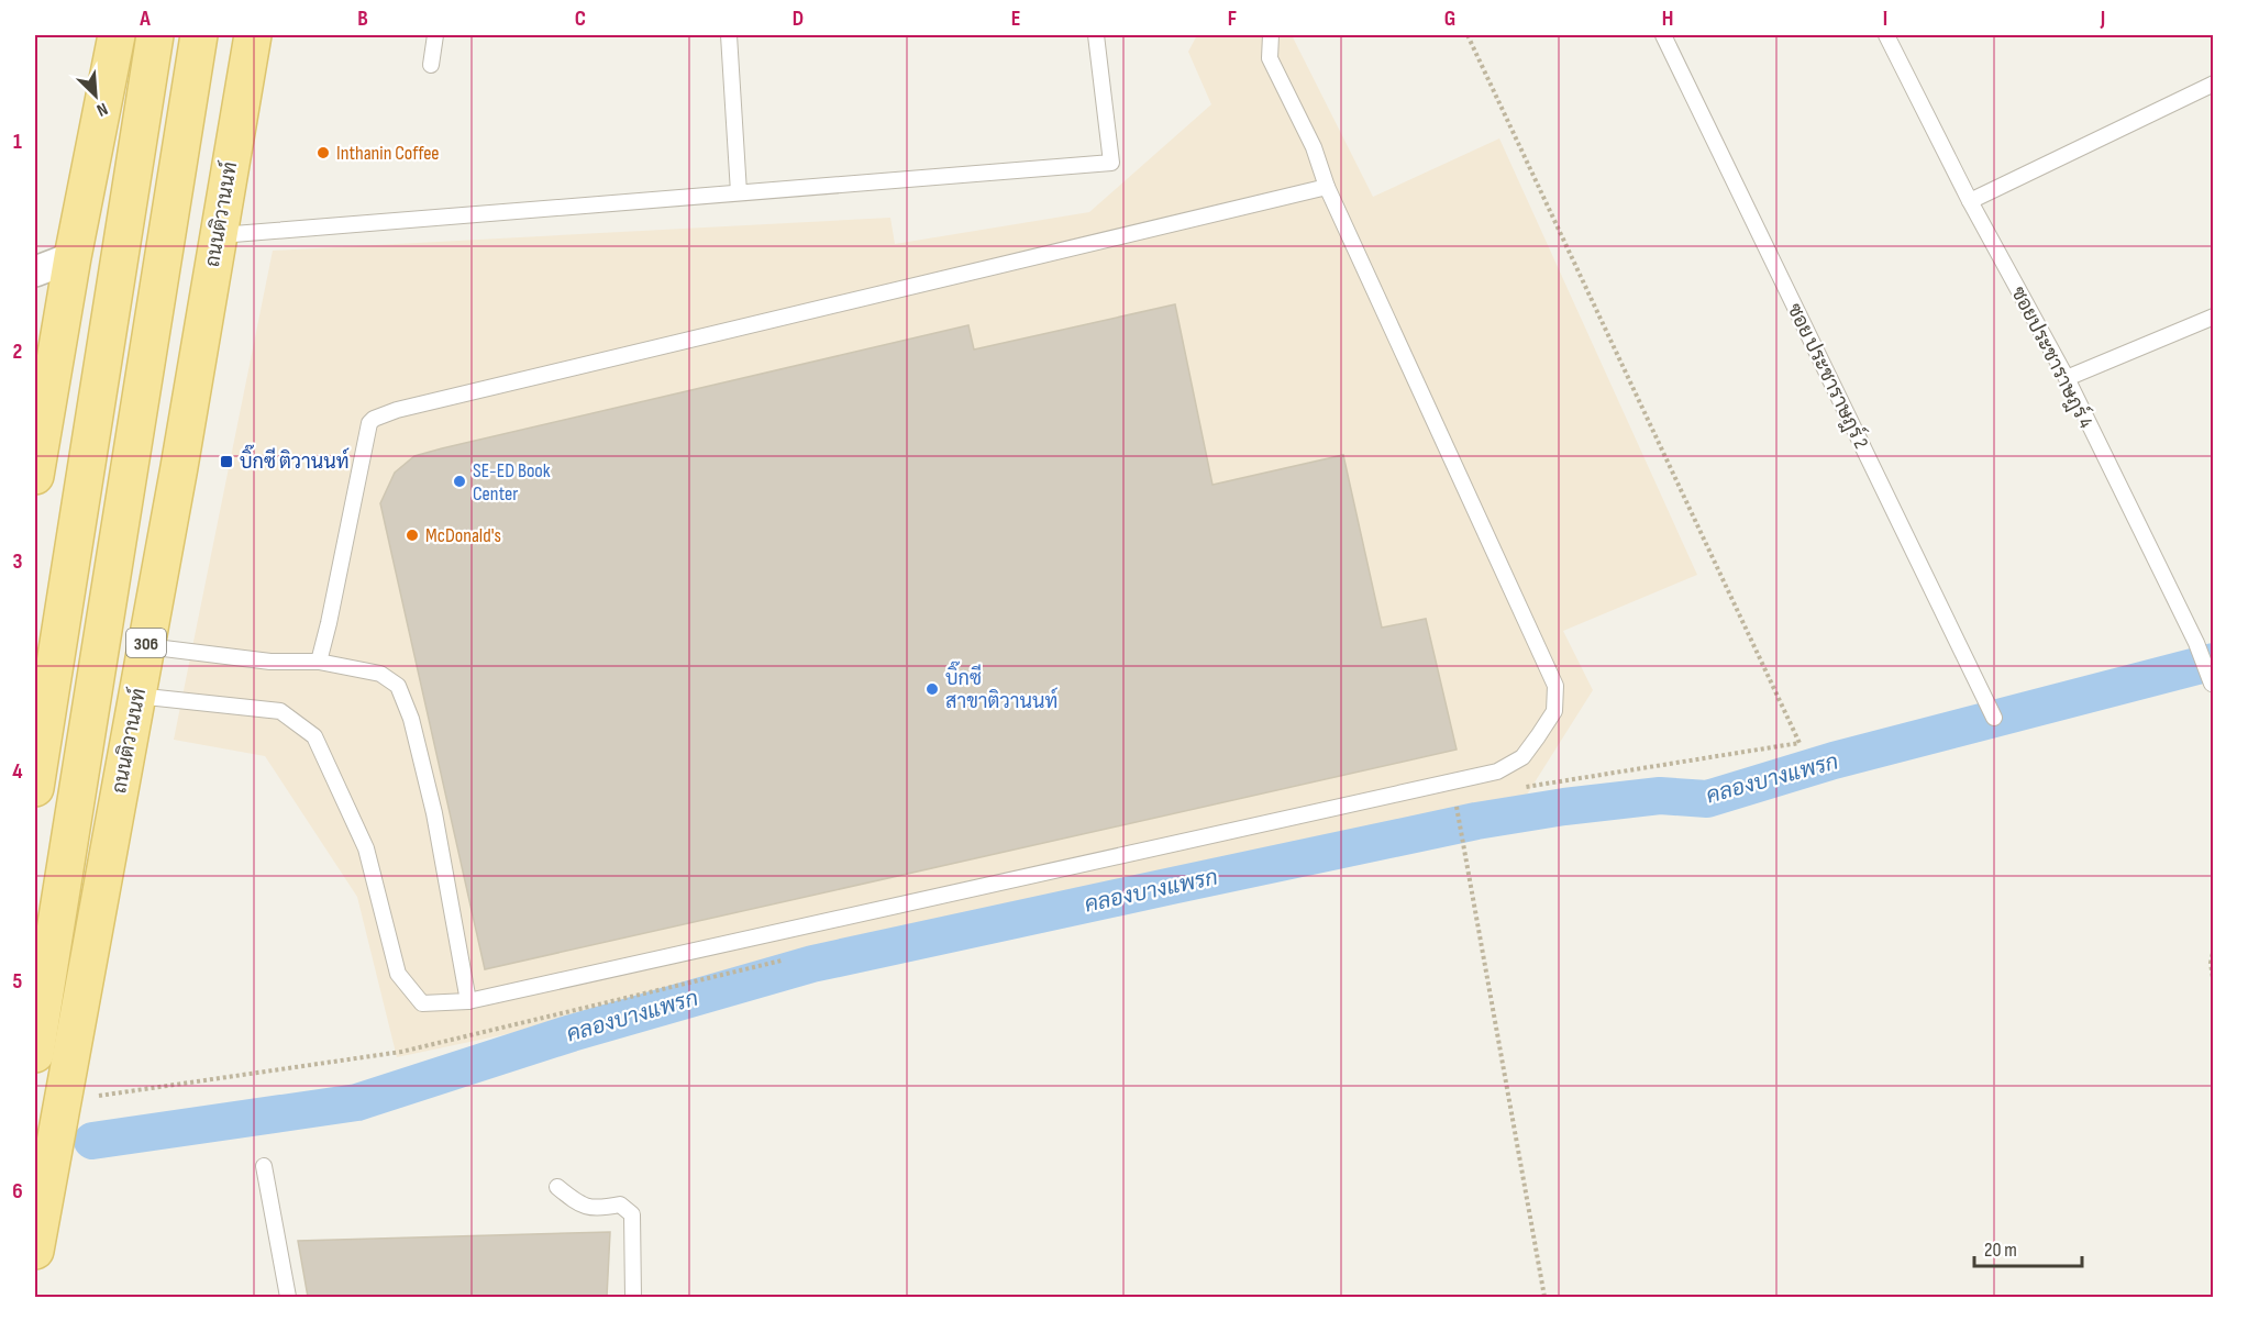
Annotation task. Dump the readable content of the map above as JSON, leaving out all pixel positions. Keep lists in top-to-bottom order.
{
  "streets": {
    "main road": ["ถนนติวานนท์", "306"],
    "lane": ["ซอยประชาราษฎร์ 4", "ซอย ประชาราษฎร์ 2"]
  },
  "water": ["คลองบางแพรก"],
  "places": {
    "other": [
      "Inthanin Coffee",
      "SE-ED Book Center",
      "McDonald's",
      "บิ๊กซี สาขาติวานนท์"
    ],
    "transit": ["บิ๊กซี ติวานนท์"]
  },
  "scale_bar": "20 m",
  "north": "bottom right",
  "grid": {
    "columns": [
      "A",
      "B",
      "C",
      "D",
      "E",
      "F",
      "G",
      "H",
      "I",
      "J"
    ],
    "rows": [
      "1",
      "2",
      "3",
      "4",
      "5",
      "6"
    ]
  }
}
